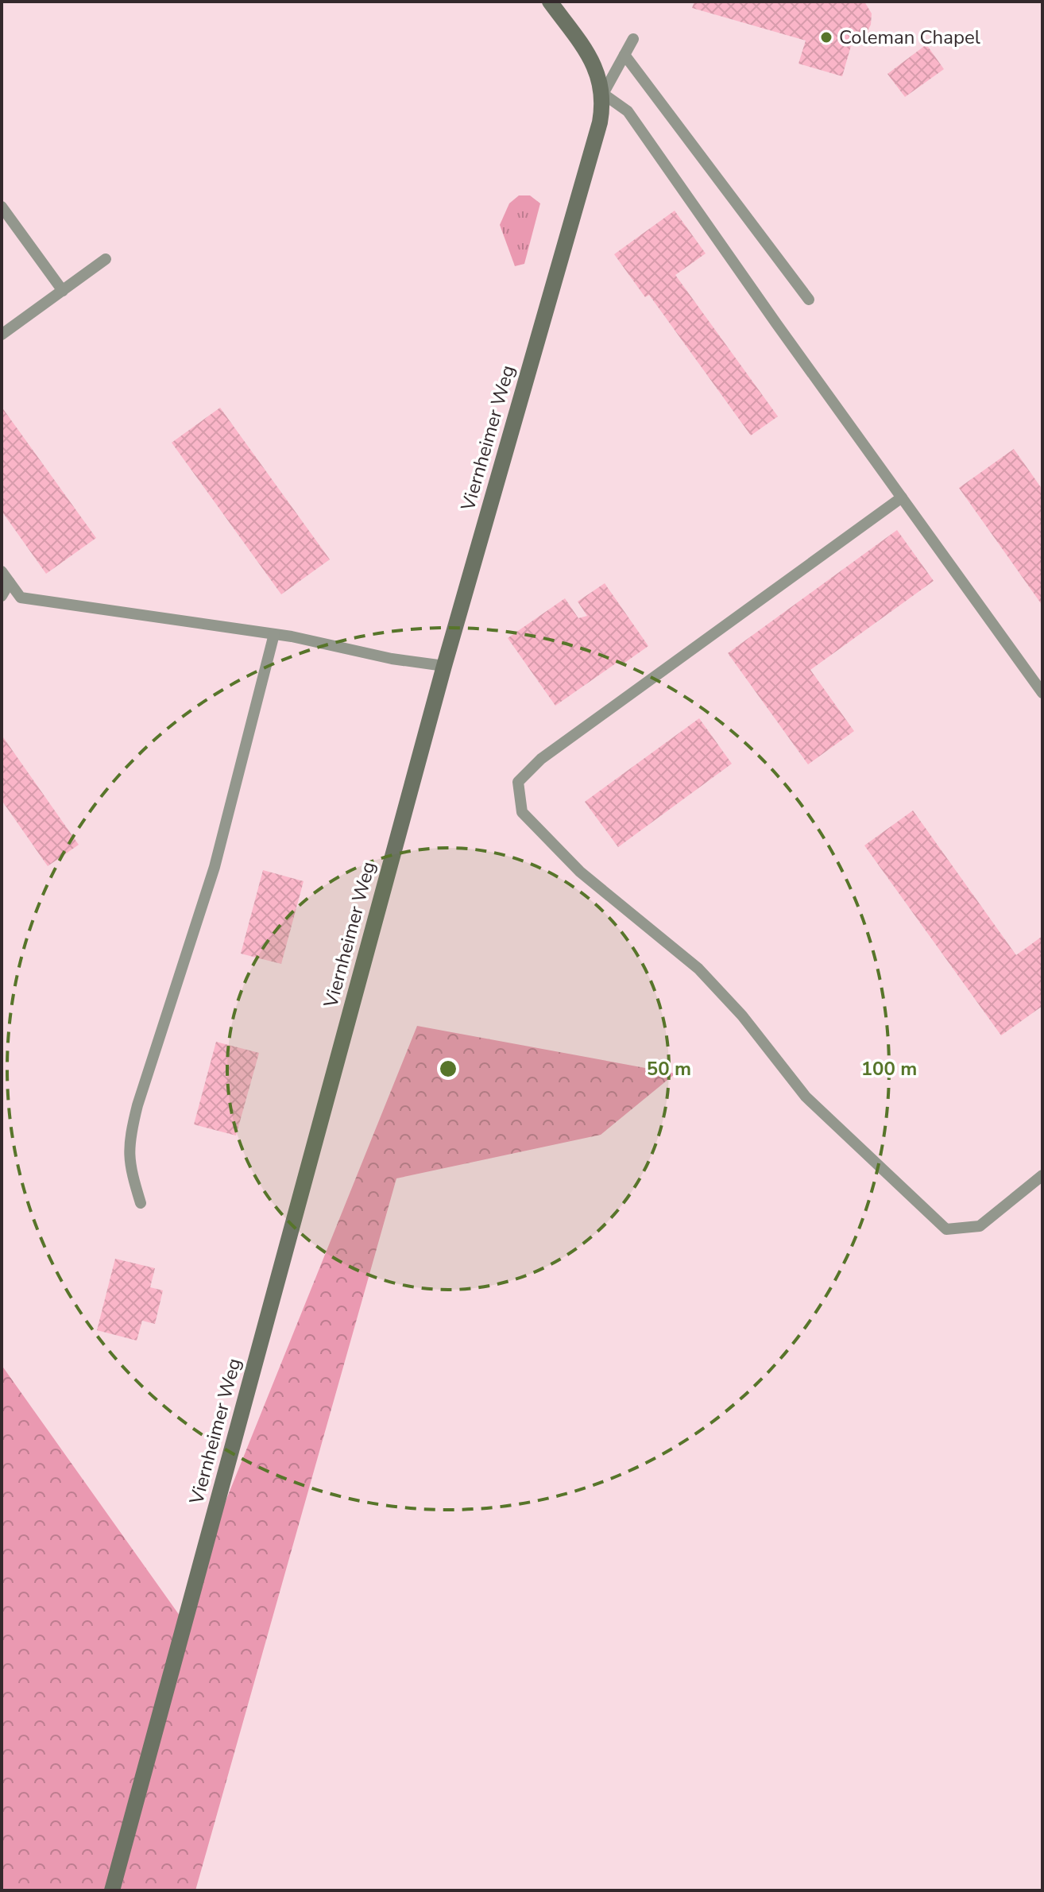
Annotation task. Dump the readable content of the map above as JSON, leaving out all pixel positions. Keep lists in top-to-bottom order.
{
  "streets": {
    "street": ["Viernheimer Weg"]
  },
  "places": ["Coleman Chapel"],
  "rings": ["50 m", "100 m"]
}
